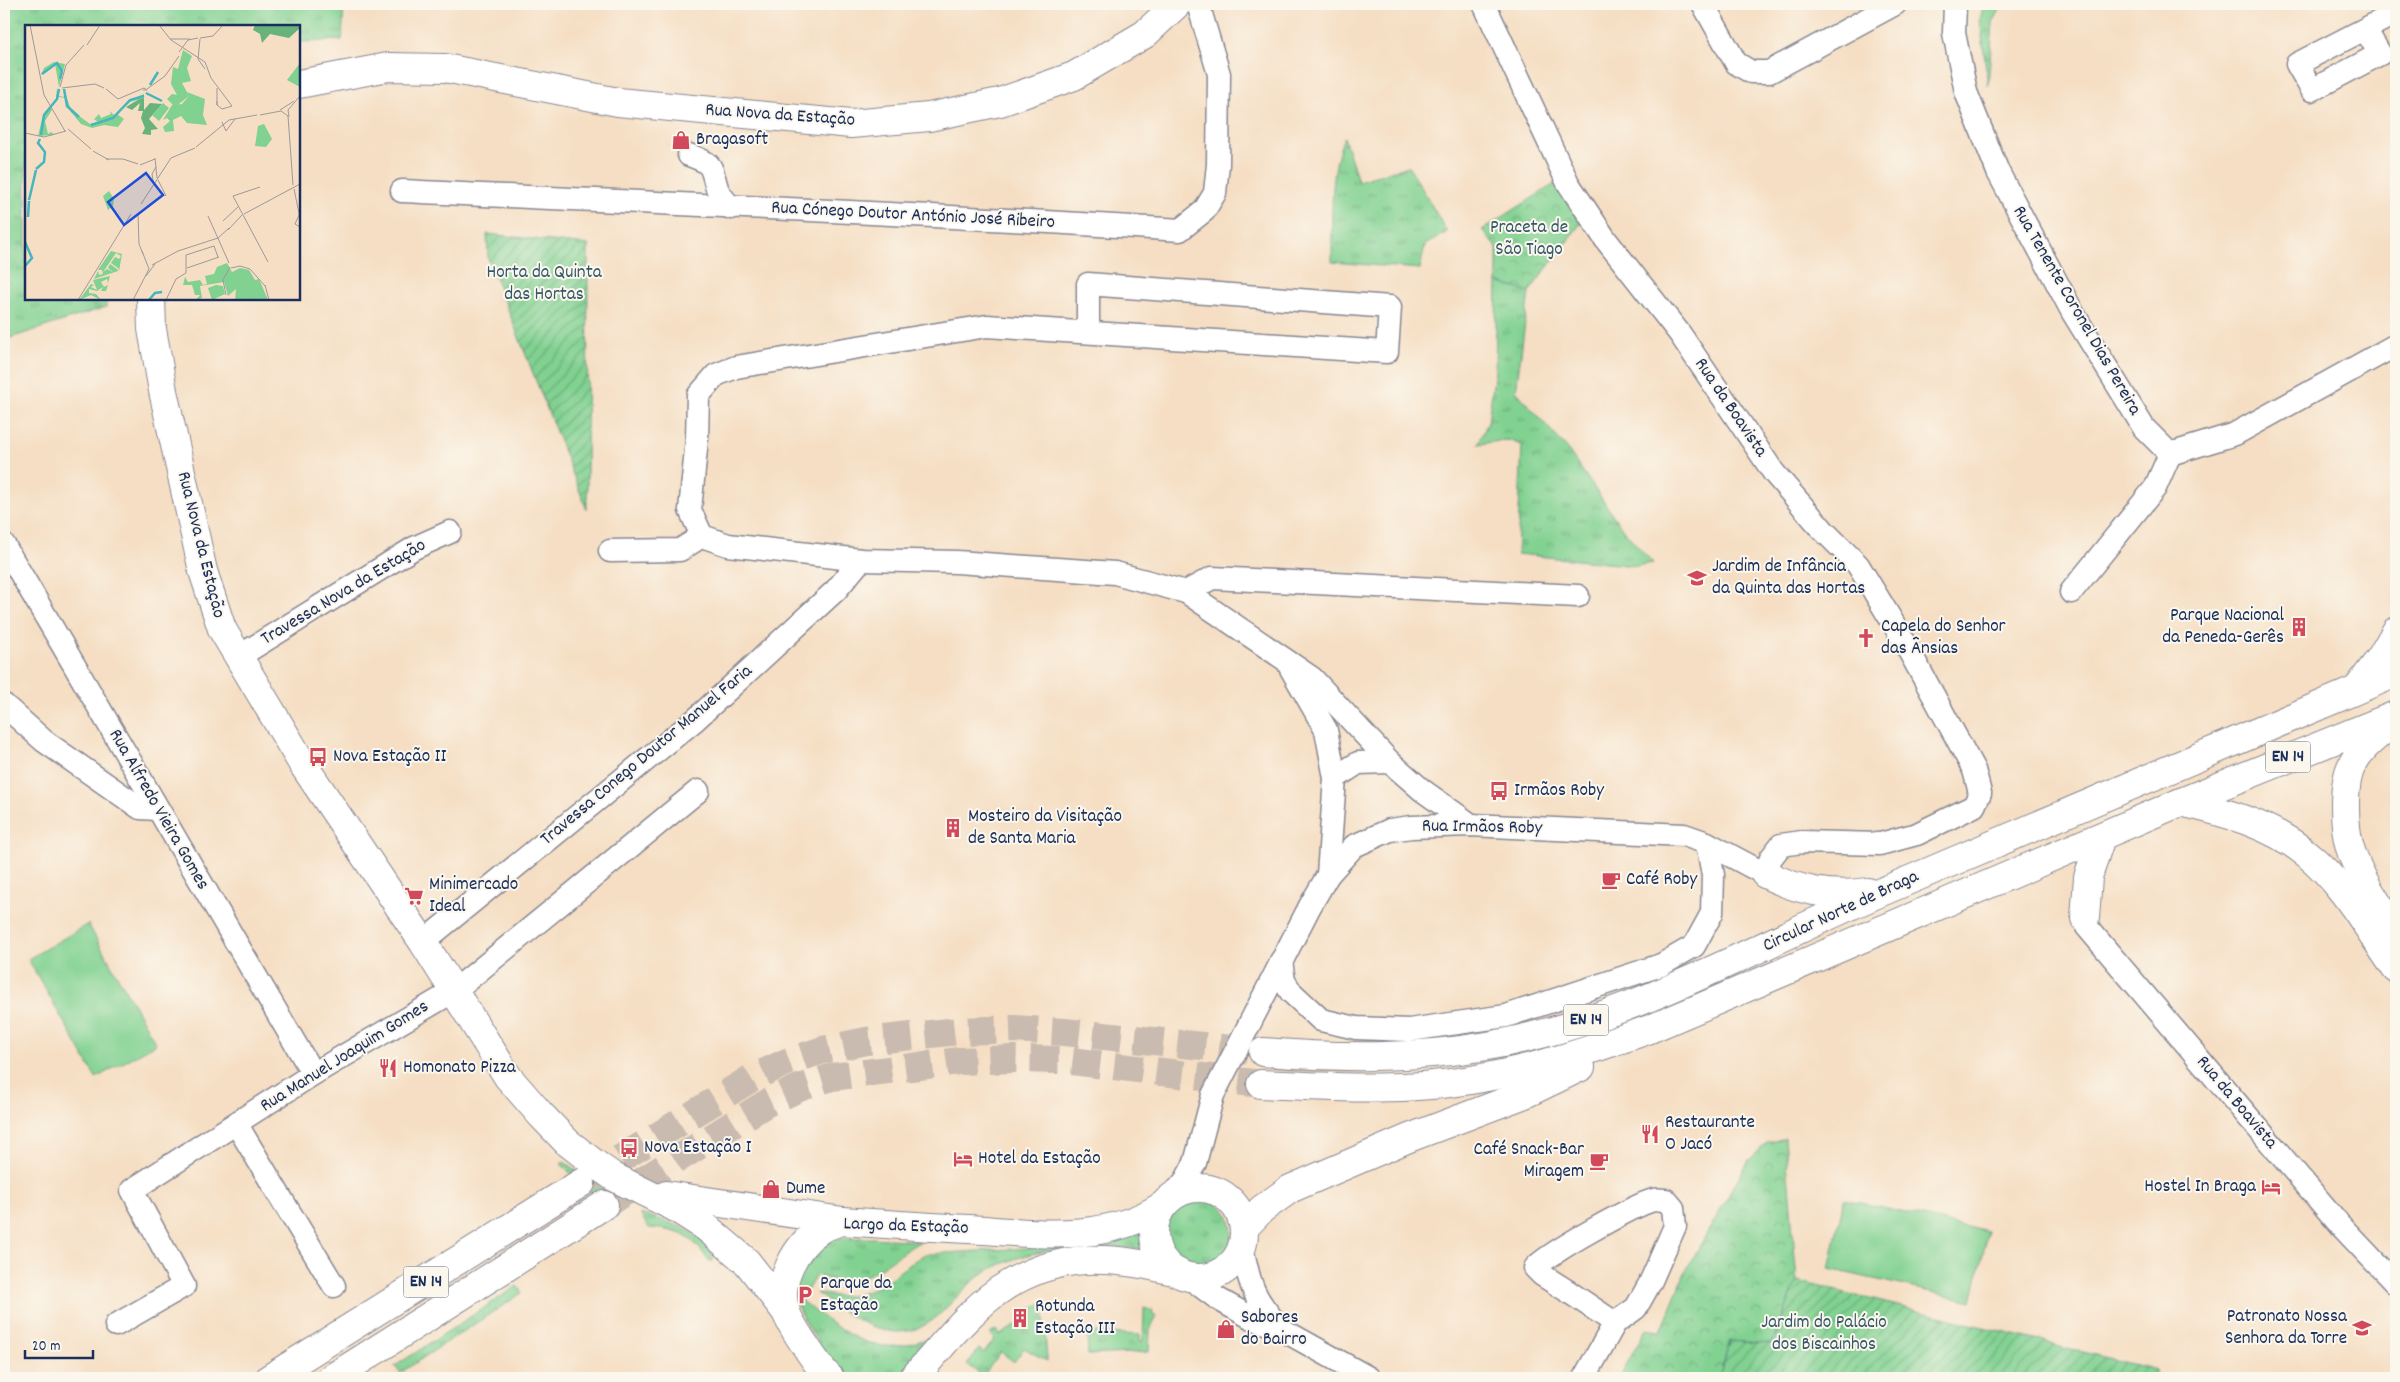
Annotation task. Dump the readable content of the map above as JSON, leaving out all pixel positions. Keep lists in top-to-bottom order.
{
  "streets": {
    "main road": [
      "Rua Nova da Estação",
      "EN 14",
      "Circular Norte de Braga",
      "Largo da Estação"
    ],
    "street": [
      "Rua Cónego Doutor António José Ribeiro",
      "Rua Tenente Coronel Dias Pereira",
      "Rua da Boavista",
      "Travessa Nova da Estação",
      "Travessa Conego Doutor Manuel Faria",
      "Rua Alfredo Vieira Gomes",
      "Rua Irmãos Roby",
      "Rua Manuel Joaquim Gomes"
    ]
  },
  "crossings": [
    ["Rua Nova da Estação", "Travessa Nova da Estação"],
    ["Rua Nova da Estação", "Travessa Conego Doutor Manuel Faria"],
    ["Rua Nova da Estação", "Rua Manuel Joaquim Gomes"],
    ["Rua Nova da Estação", "Largo da Estação"],
    ["Rua da Boavista", "Rua Irmãos Roby"],
    ["Rua Alfredo Vieira Gomes", "Rua Manuel Joaquim Gomes"],
    ["Rua Irmãos Roby", "Largo da Estação"]
  ],
  "parks": ["Praceta de São Tiago", "Horta da Quinta das Hortas", "Jardim do Palácio dos Biscainhos"],
  "places": {
    "shop": ["Bragasoft", "Dume", "Sabores do Bairro"],
    "school or university": ["Jardim de Infância da Quinta das Hortas", "Patronato Nossa Senhora da Torre"],
    "building": ["Parque Nacional da Peneda-Gerês", "Mosteiro da Visitação de Santa Maria", "Rotunda Estação III"],
    "church": ["Capela do Senhor das Ânsias"],
    "bus stop": ["Nova Estação II", "Irmãos Roby", "Nova Estação I"],
    "cafe": ["Café Roby", "Café Snack-Bar Miragem"],
    "supermarket": ["Minimercado Ideal"],
    "restaurant": ["Homonato Pizza", "Restaurante O Jacó"],
    "hotel": ["Hotel da Estação", "Hostel In Braga"],
    "parking": ["Parque da Estação"]
  },
  "scale_bar": "20 m"
}
